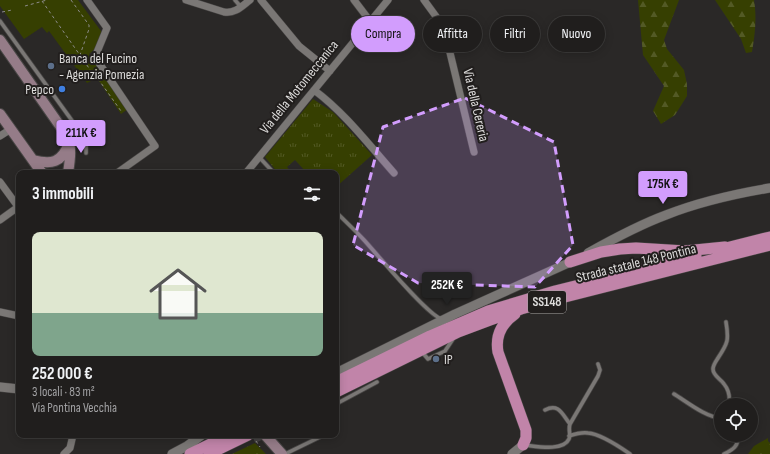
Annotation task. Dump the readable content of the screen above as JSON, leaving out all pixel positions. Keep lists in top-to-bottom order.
{
  "streets": {
    "highway": ["Strada statale 148 Pontina", "SS148"],
    "street": ["Via della Motomeccanica", "Via della Cereria"]
  },
  "places": ["Banca del Fucino - Agenzia Pomezia", "Pepco", "IP"],
  "page": {
    "chip": [
      "Compra",
      "Affitta",
      "Filtri",
      "Nuovo"
    ],
    "price": ["211K €", "175K €", "252K €"],
    "heading": "3 immobili",
    "list": [
      {
        "name": "252 000 €",
        "note": "3 locali · 83 m² · Via Pontina Vecchia"
      }
    ]
  }
}
